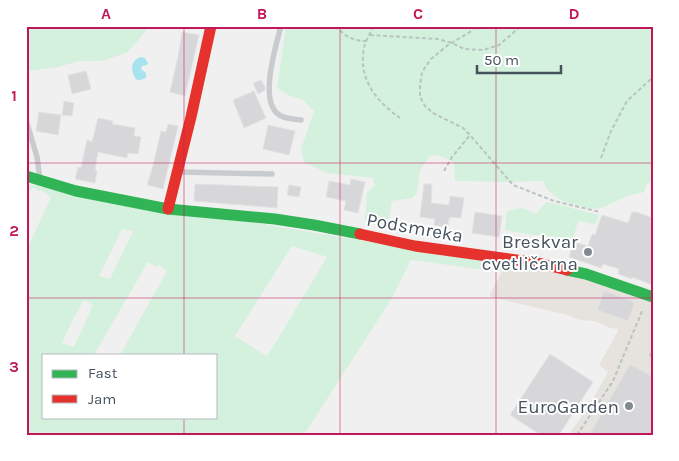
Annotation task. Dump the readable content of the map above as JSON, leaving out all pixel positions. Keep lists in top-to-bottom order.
{
  "streets": {
    "street": ["Podsmreka"]
  },
  "places": ["Breskvar cvetličarna", "EuroGarden"],
  "legend": ["Fast", "Jam"],
  "scale_bar": "50 m",
  "grid": {
    "columns": [
      "A",
      "B",
      "C",
      "D"
    ],
    "rows": ["1", "2", "3"]
  }
}
